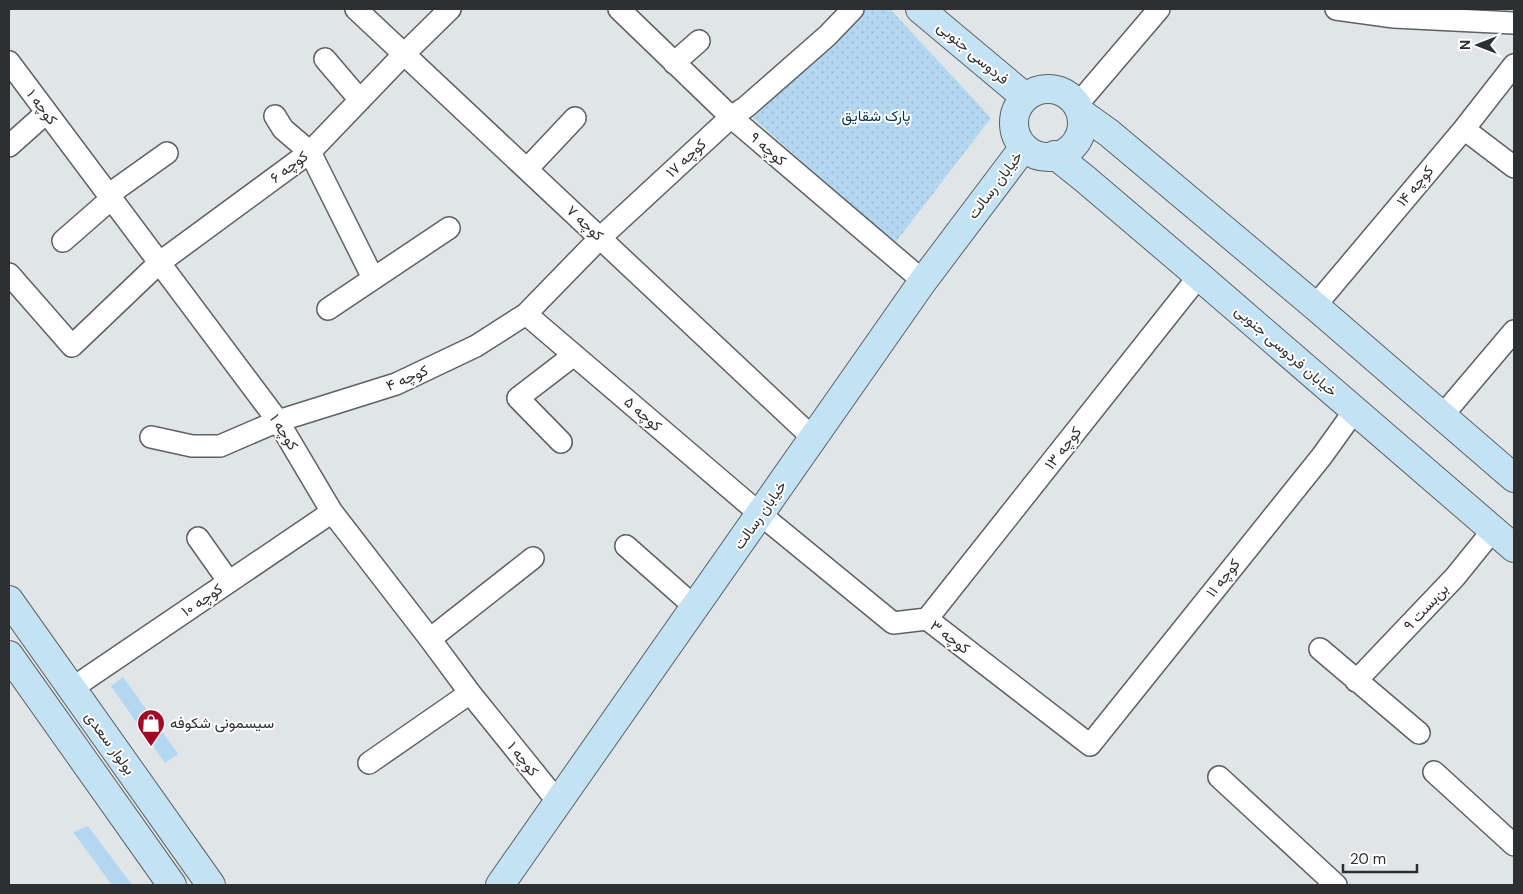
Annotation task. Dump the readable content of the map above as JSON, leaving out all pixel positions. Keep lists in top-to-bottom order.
{
  "streets": {
    "main road": [
      "فردوسی جنوبی",
      "خیابان رسالت",
      "خیابان فردوسی جنوبی",
      "بولوار سعدی"
    ],
    "street": [
      "کوچه ۱",
      "کوچه ۹",
      "کوچه ۱۷",
      "کوچه ۶",
      "کوچه ۱۴",
      "کوچه ۷",
      "کوچه ۴",
      "کوچه ۵",
      "کوچه ۱۳",
      "کوچه ۱۱",
      "کوچه ۱۰",
      "بن‌بست ۹",
      "کوچه ۳"
    ]
  },
  "crossings": [
    ["فردوسی جنوبی", "خیابان رسالت"],
    ["فردوسی جنوبی", "خیابان فردوسی جنوبی"],
    ["کوچه ۱", "کوچه ۶"],
    ["کوچه ۱", "خیابان رسالت"],
    ["کوچه ۱", "کوچه ۴"],
    ["کوچه ۱", "کوچه ۱۰"],
    ["کوچه ۹", "کوچه ۱۷"],
    ["کوچه ۹", "خیابان رسالت"],
    ["کوچه ۱۷", "کوچه ۷"],
    ["کوچه ۱۷", "کوچه ۴"],
    ["کوچه ۱۷", "کوچه ۵"],
    ["کوچه ۶", "کوچه ۷"],
    ["خیابان رسالت", "کوچه ۷"],
    ["خیابان رسالت", "خیابان فردوسی جنوبی"],
    ["خیابان رسالت", "کوچه ۵"],
    ["خیابان رسالت", "کوچه ۳"],
    ["خیابان فردوسی جنوبی", "کوچه ۱۳"],
    ["خیابان فردوسی جنوبی", "کوچه ۱۱"],
    ["خیابان فردوسی جنوبی", "بن‌بست ۹"],
    ["کوچه ۴", "کوچه ۵"],
    ["کوچه ۵", "کوچه ۳"],
    ["کوچه ۱۳", "کوچه ۳"],
    ["کوچه ۱۱", "کوچه ۳"],
    ["کوچه ۱۰", "بولوار سعدی"]
  ],
  "parks": ["پارک شقایق"],
  "places": {
    "shop": ["سیسمونی شکوفه"]
  },
  "scale_bar": "20 m",
  "north": "left"
}
